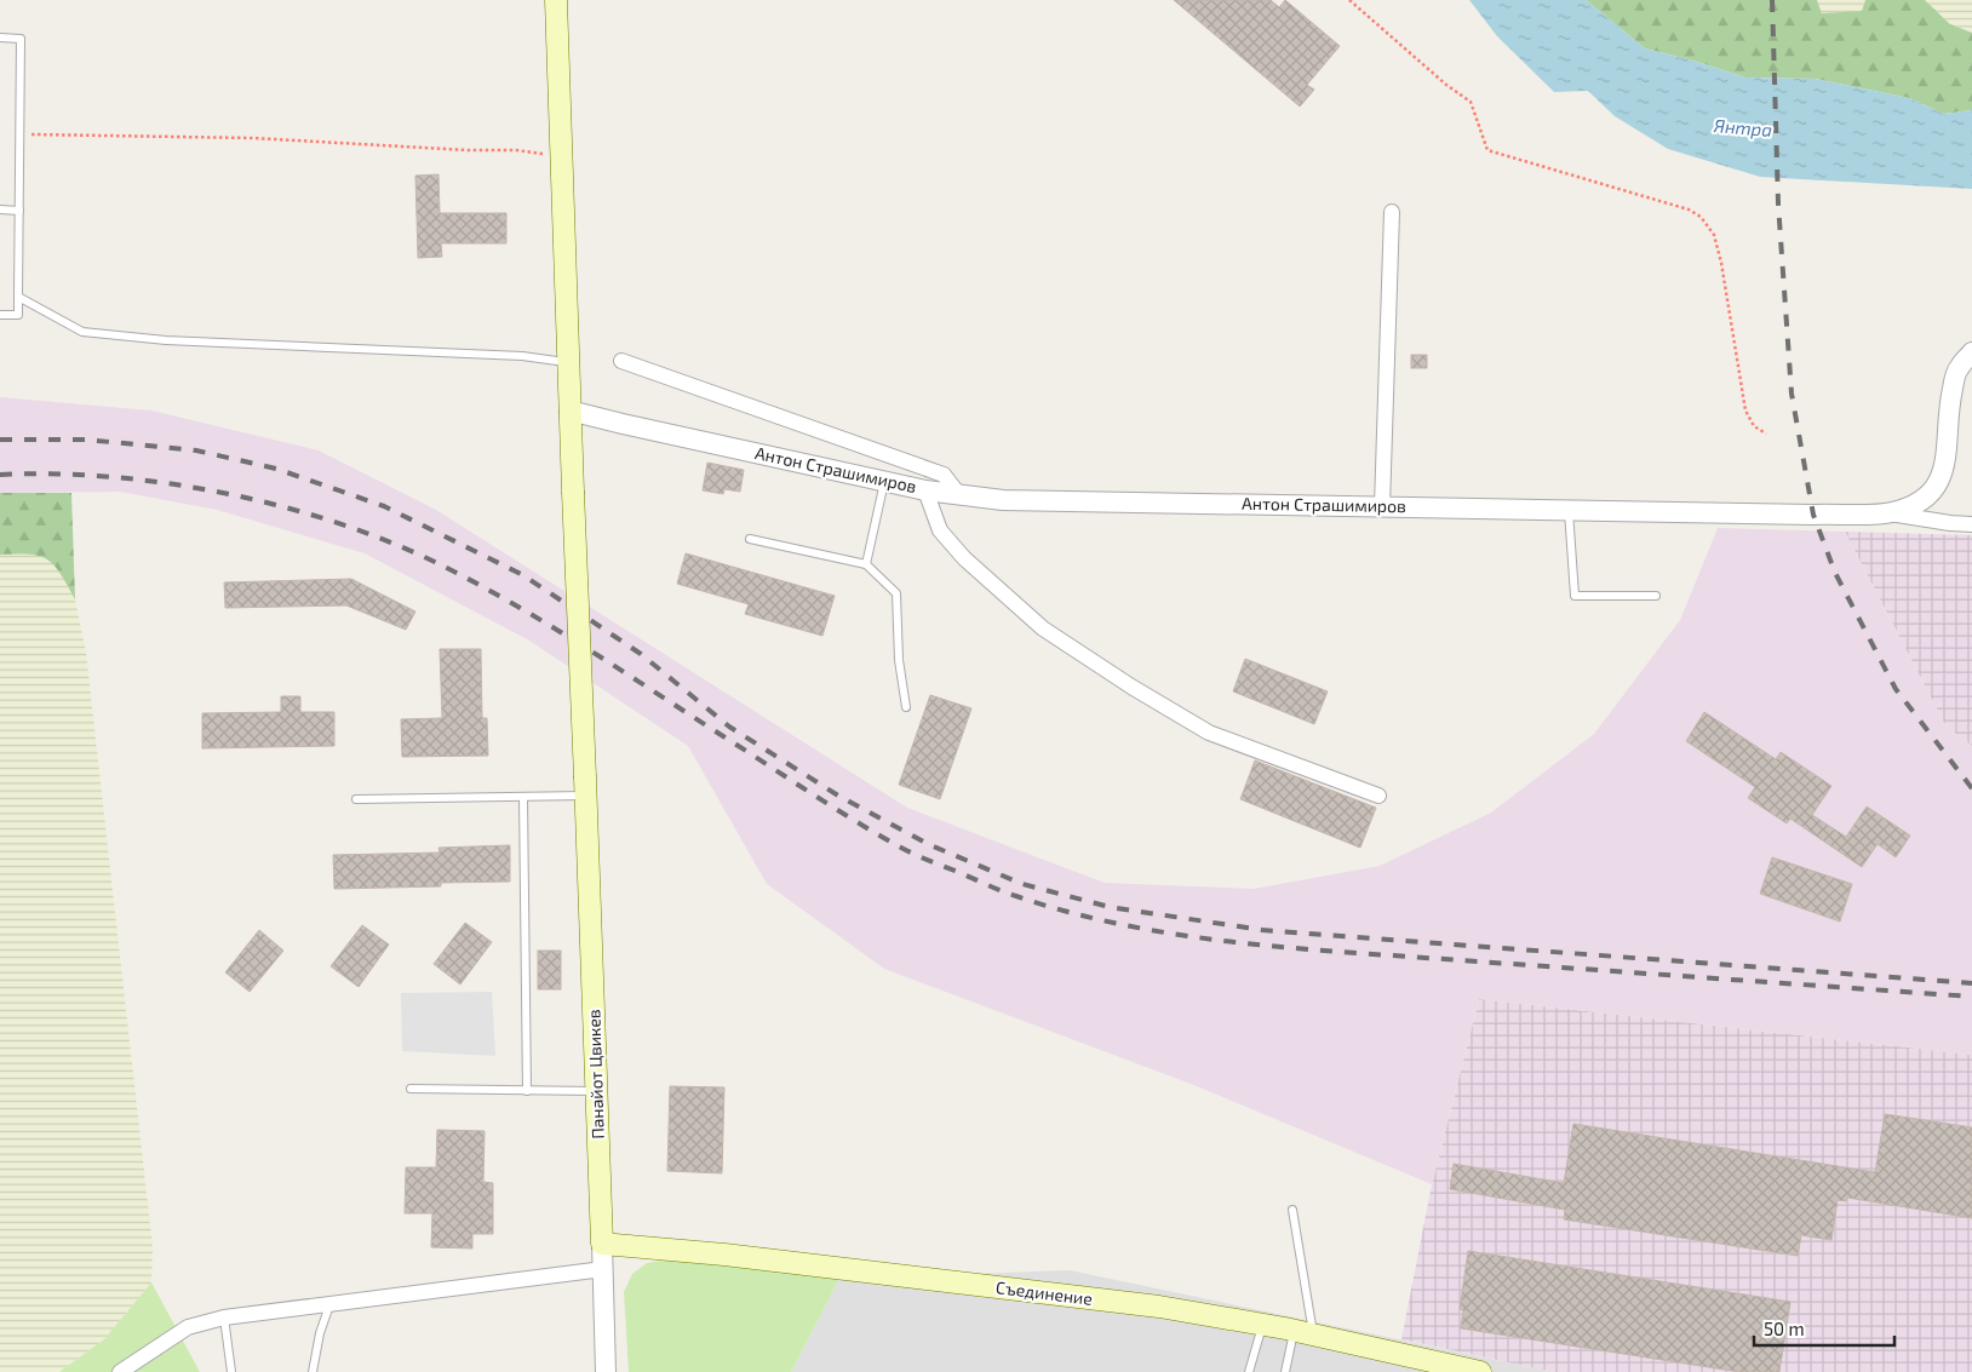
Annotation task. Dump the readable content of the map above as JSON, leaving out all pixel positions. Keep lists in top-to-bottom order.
{
  "streets": {
    "main road": ["Панайот Цвикев", "Съединение"],
    "street": ["Антон Страшимиров"]
  },
  "crossings": [
    ["Антон Страшимиров", "Панайот Цвикев"],
    ["Панайот Цвикев", "Съединение"]
  ],
  "water": ["Янтра"],
  "scale_bar": "50 m"
}
